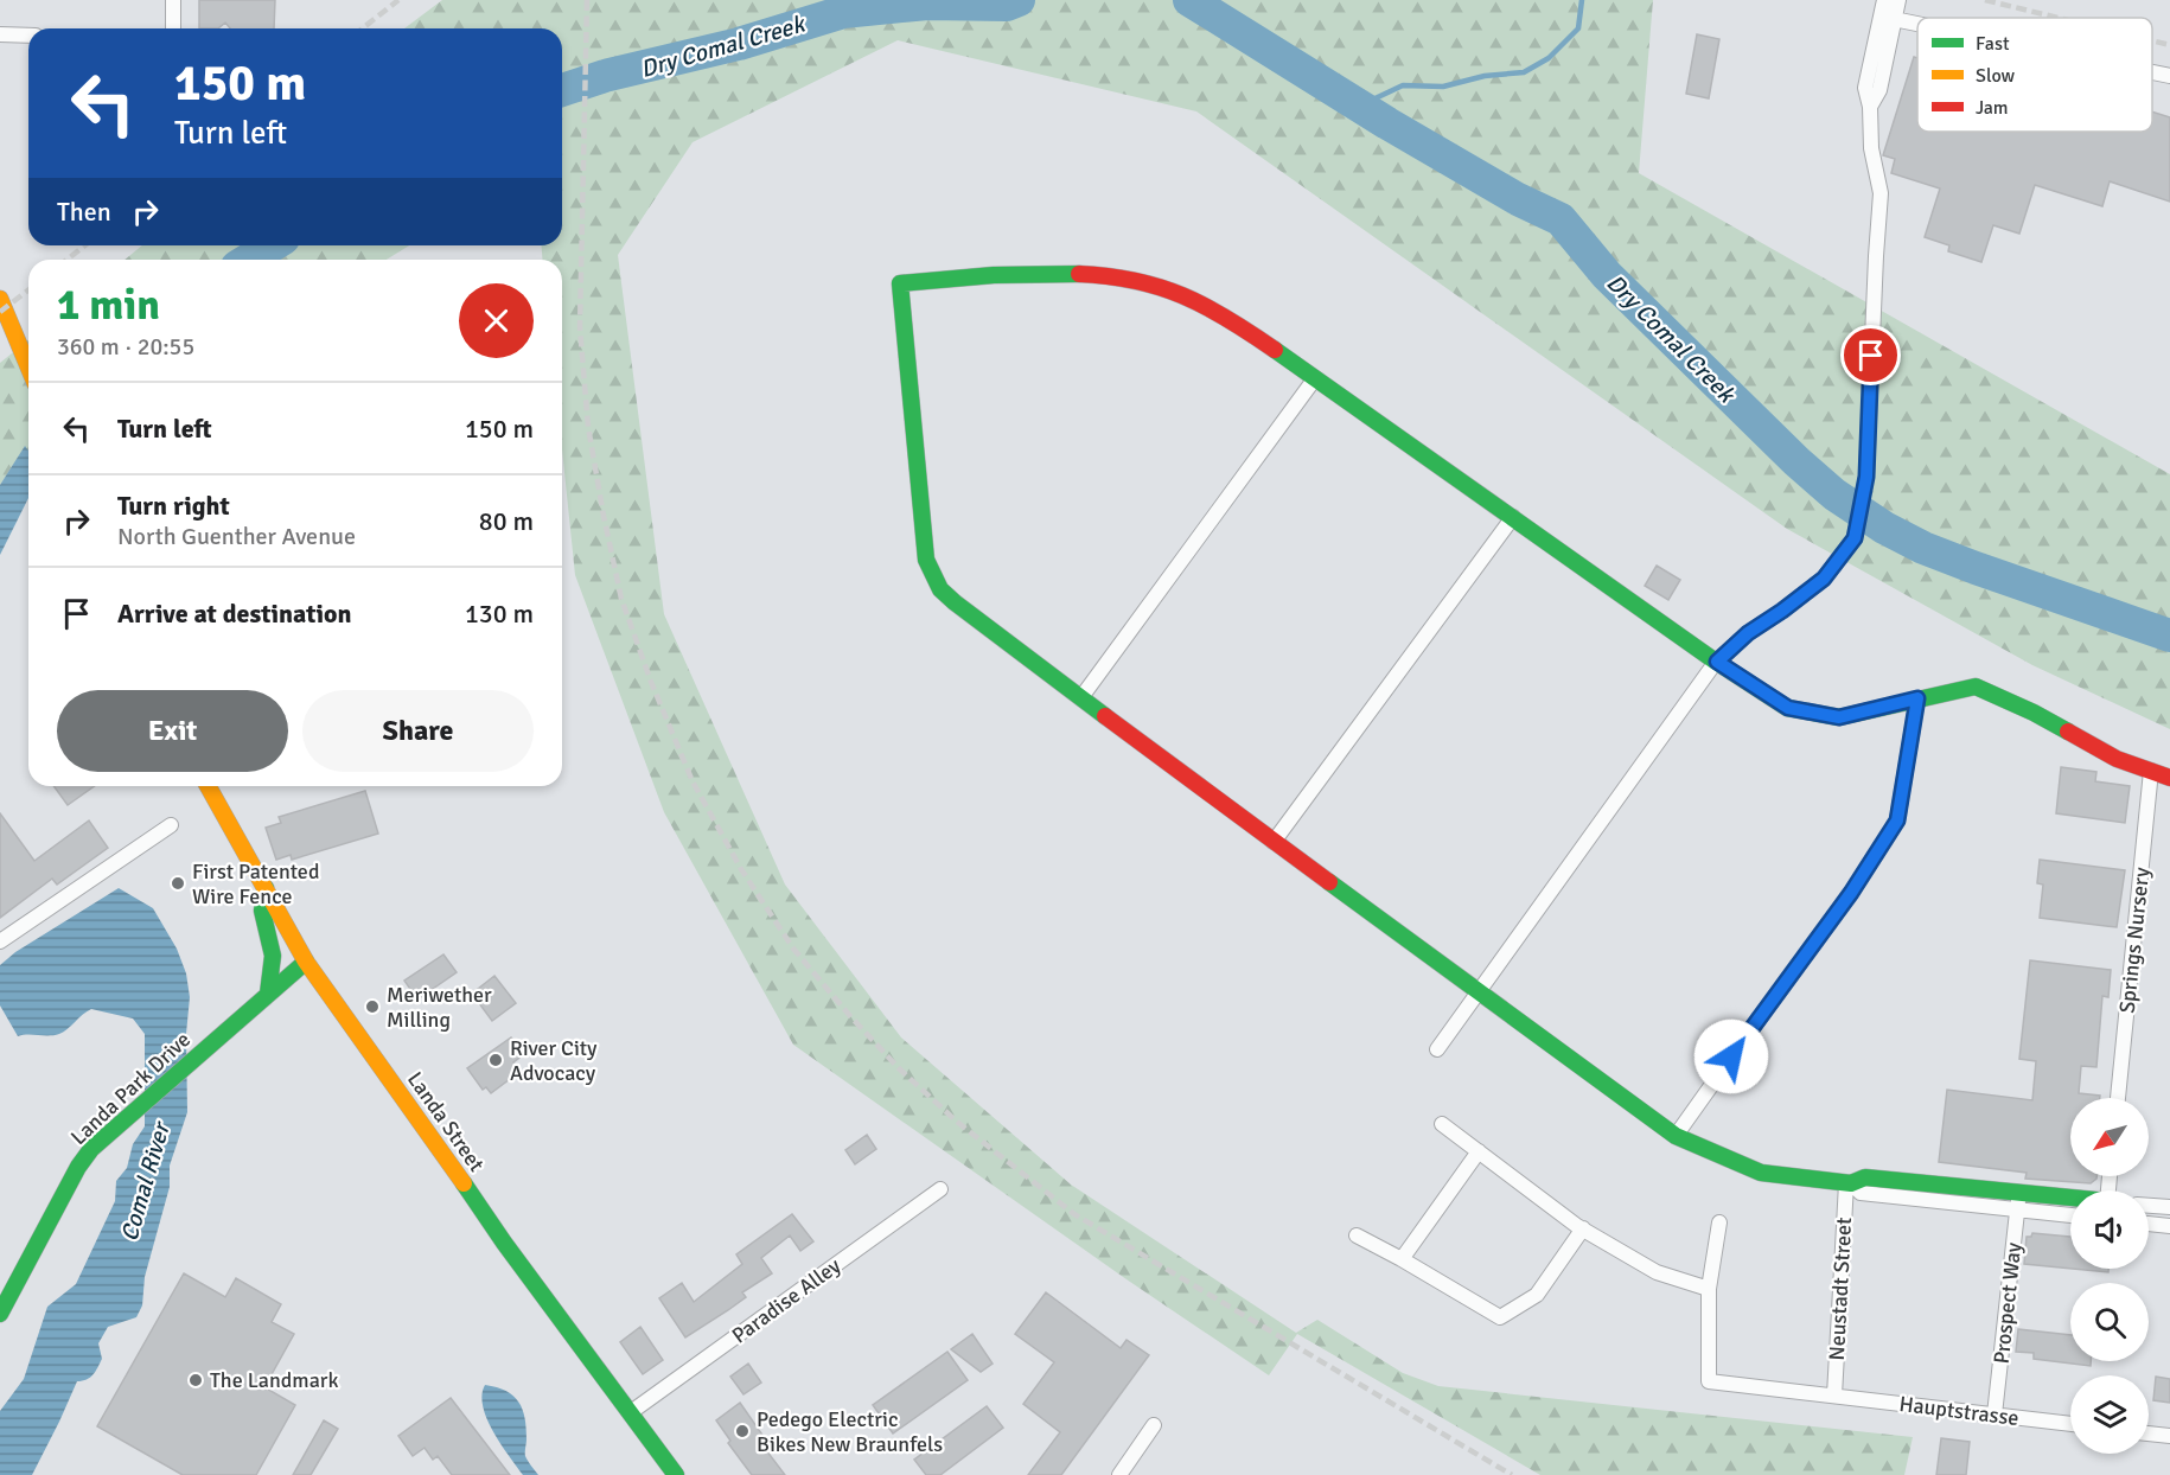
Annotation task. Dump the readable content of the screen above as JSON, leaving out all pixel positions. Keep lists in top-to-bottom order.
{
  "streets": {
    "street": [
      "Springs Nursery",
      "Landa Park Drive",
      "Landa Street",
      "Neustadt Street",
      "Paradise Alley",
      "Prospect Way",
      "Hauptstrasse"
    ]
  },
  "crossings": [
    ["Landa Park Drive", "Landa Street"],
    ["Landa Street", "Paradise Alley"],
    ["Neustadt Street", "Hauptstrasse"],
    ["Prospect Way", "Hauptstrasse"]
  ],
  "water": ["Dry Comal Creek", "Comal River"],
  "places": [
    "First Patented Wire Fence",
    "Meriwether Milling",
    "River City Advocacy",
    "The Landmark",
    "Pedego Electric Bikes New Braunfels"
  ],
  "legend": ["Fast", "Slow", "Jam"],
  "north": "bottom left",
  "page": {
    "turn": ["150 m", "Turn left"],
    "then": "Then",
    "heading": ["1 min", "360 m · 20:55"],
    "list": [
      {
        "name": "Turn left",
        "value": "150 m"
      },
      {
        "name": "Turn right",
        "note": "North Guenther Avenue",
        "value": "80 m"
      },
      {
        "name": "Arrive at destination",
        "value": "130 m"
      }
    ],
    "buttons": ["Exit", "Share"]
  }
}
